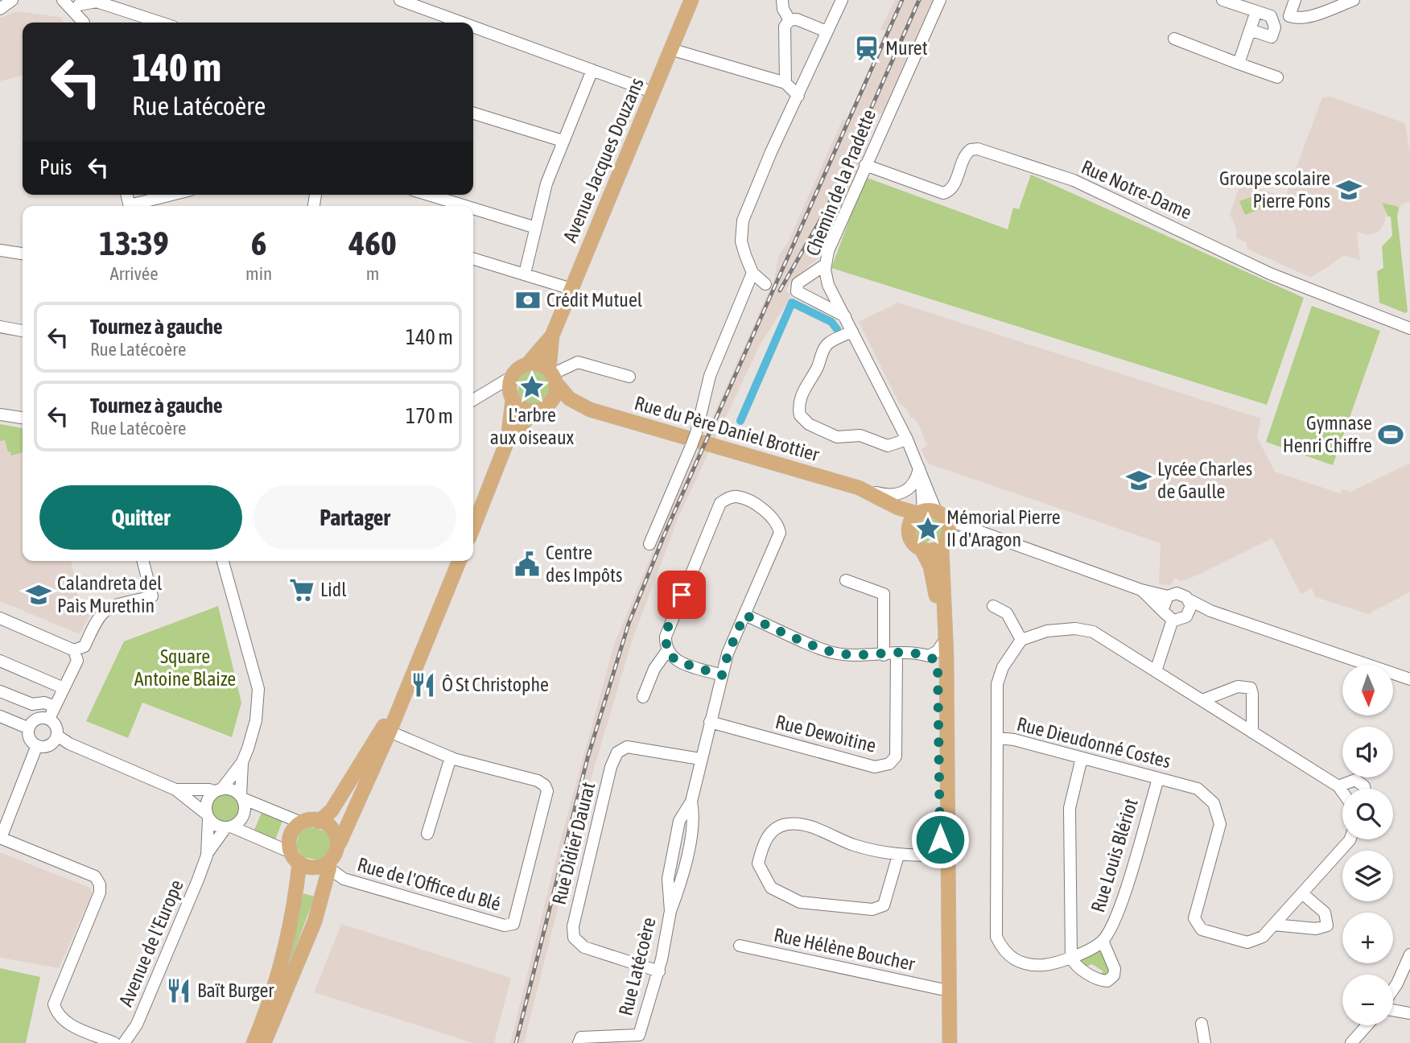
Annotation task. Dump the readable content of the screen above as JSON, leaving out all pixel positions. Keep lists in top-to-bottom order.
{
  "streets": {
    "main road": ["Avenue Jacques Douzans", "Rue du Père Daniel Brottier"],
    "street": [
      "Chemin de la Pradette",
      "Rue Notre-Dame",
      "Rue Dewoitine",
      "Rue Dieudonné Costes",
      "Rue Didier Daurat",
      "Rue Louis Blériot",
      "Rue de l'Office du Blé",
      "Avenue de l'Europe",
      "Rue Hélène Boucher",
      "Rue Latécoère"
    ]
  },
  "crossings": [
    ["Avenue Jacques Douzans", "Rue du Père Daniel Brottier"],
    ["Chemin de la Pradette", "Rue Notre-Dame"],
    ["Chemin de la Pradette", "Rue du Père Daniel Brottier"],
    ["Rue Dewoitine", "Rue Latécoère"],
    ["Rue Dieudonné Costes", "Rue Louis Blériot"],
    ["Rue Didier Daurat", "Rue Latécoère"]
  ],
  "parks": ["Square Antoine Blaize"],
  "places": {
    "station": ["Muret"],
    "school or university": ["Groupe scolaire Pierre Fons", "Lycée Charles de Gaulle", "Calandreta del Paìs Murethin"],
    "bank": ["Crédit Mutuel"],
    "place": ["L'arbre aux oiseaux", "Mémorial Pierre II d'Aragon"],
    "sports": ["Gymnase Henri Chiffre"],
    "public building": ["Centre des Impôts"],
    "supermarket": ["Lidl"],
    "restaurant": ["Ô St Christophe", "Baït Burger"]
  },
  "north": "bottom",
  "page": {
    "turn": ["140 m", "Rue Latécoère"],
    "then": "Puis",
    "eta": [
      "13:39",
      "Arrivée",
      "6",
      "min",
      "460",
      "m"
    ],
    "list": [
      {
        "name": "Tournez à gauche",
        "note": "Rue Latécoère",
        "value": "140 m"
      },
      {
        "name": "Tournez à gauche",
        "note": "Rue Latécoère",
        "value": "170 m"
      }
    ],
    "buttons": ["Quitter", "Partager"],
    "map_buttons": ["+", "−"]
  }
}
